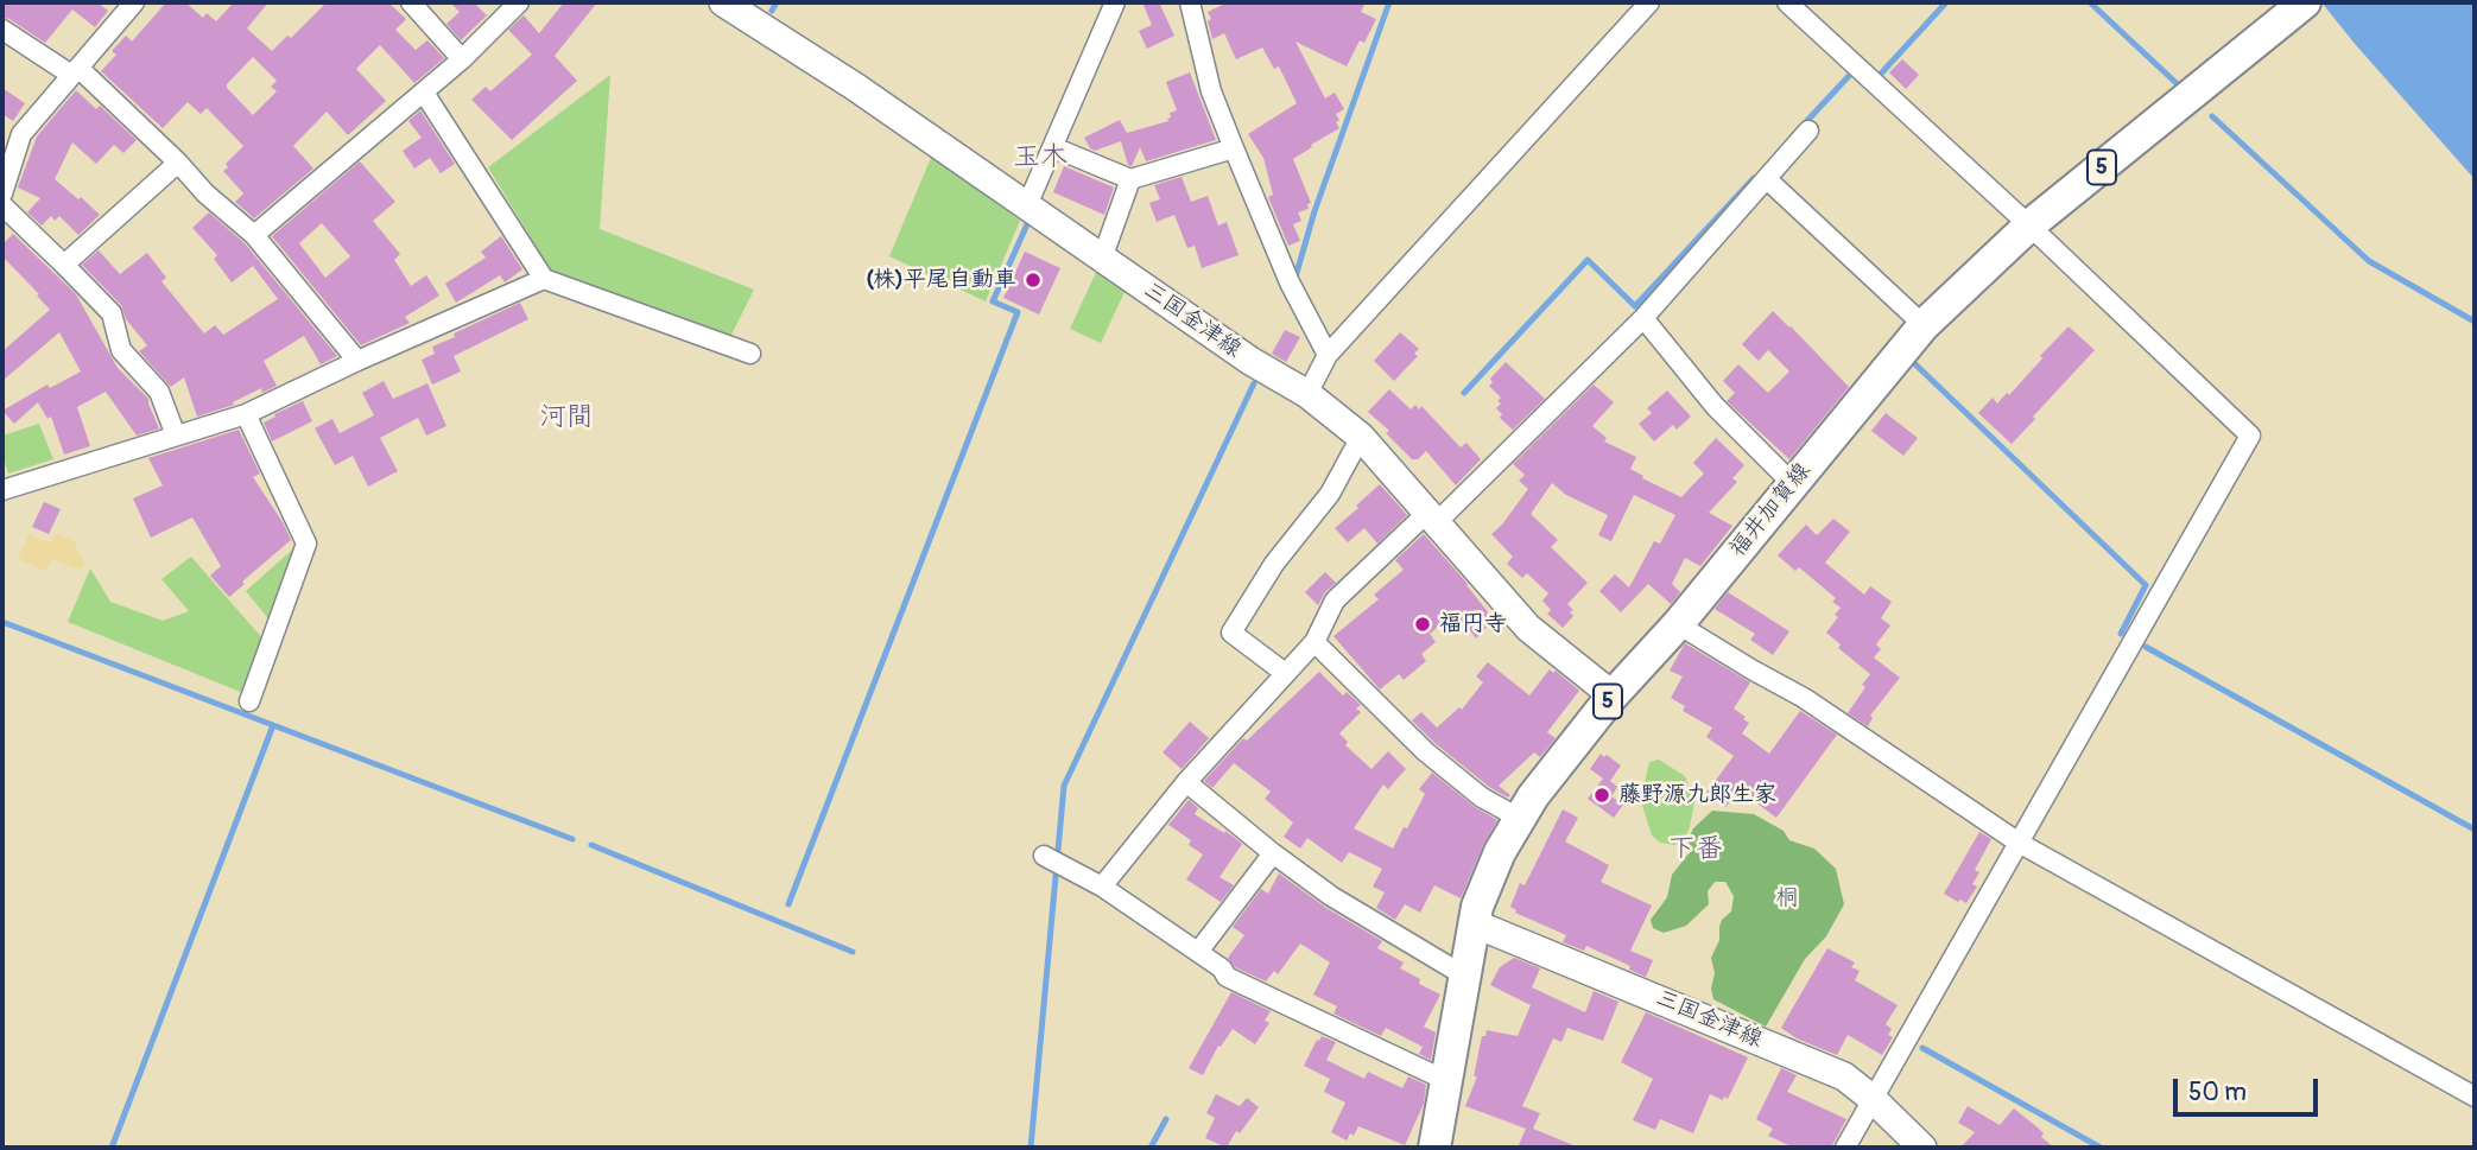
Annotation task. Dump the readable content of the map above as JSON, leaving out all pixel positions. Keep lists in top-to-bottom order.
{
  "streets": {
    "main road": ["5", "三国金津線", "福井加賀線"]
  },
  "crossings": [
    ["三国金津線", "福井加賀線"]
  ],
  "districts": ["玉木", "河間", "下番"],
  "parks": ["桐"],
  "places": ["(株)平尾自動車", "福円寺", "藤野源九郎生家"],
  "scale_bar": "50 m"
}
